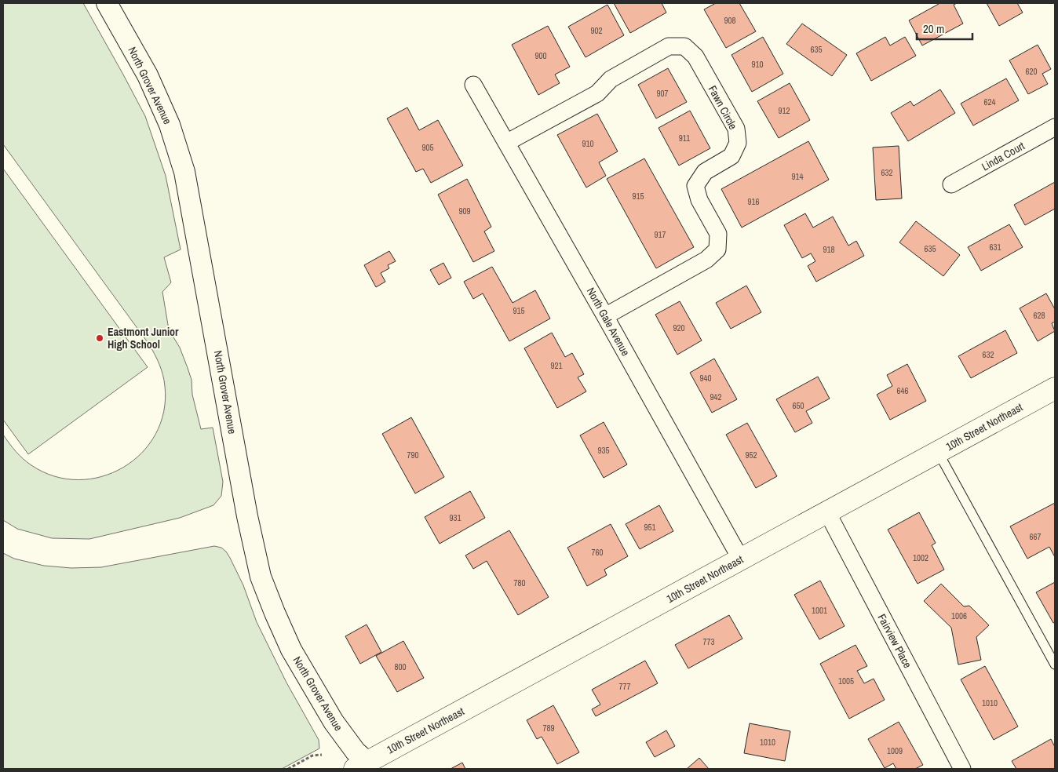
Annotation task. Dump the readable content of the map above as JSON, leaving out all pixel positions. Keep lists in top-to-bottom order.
{
  "streets": {
    "main road": ["10th Street Northeast"],
    "street": [
      "North Grover Avenue",
      "Fawn Circle",
      "Linda Court",
      "North Gale Avenue",
      "Fairview Place"
    ]
  },
  "crossings": [
    ["North Grover Avenue", "10th Street Northeast"],
    ["Fawn Circle", "North Gale Avenue"],
    ["North Gale Avenue", "10th Street Northeast"],
    ["10th Street Northeast", "Fairview Place"]
  ],
  "places": ["Eastmont Junior High School"],
  "house_numbers": [
    "908",
    "902",
    "635",
    "900",
    "910",
    "620",
    "907",
    "624",
    "912",
    "911",
    "910",
    "905",
    "632",
    "914",
    "915",
    "916",
    "909",
    "917",
    "631",
    "635",
    "918",
    "915",
    "628",
    "920",
    "632",
    "921",
    "940",
    "646",
    "942",
    "650",
    "935",
    "790",
    "952",
    "931",
    "951",
    "667",
    "760",
    "1002",
    "780",
    "1001",
    "1006",
    "773",
    "800",
    "1005",
    "777",
    "1010",
    "789",
    "1010",
    "1009"
  ],
  "scale_bar": "20 m"
}
